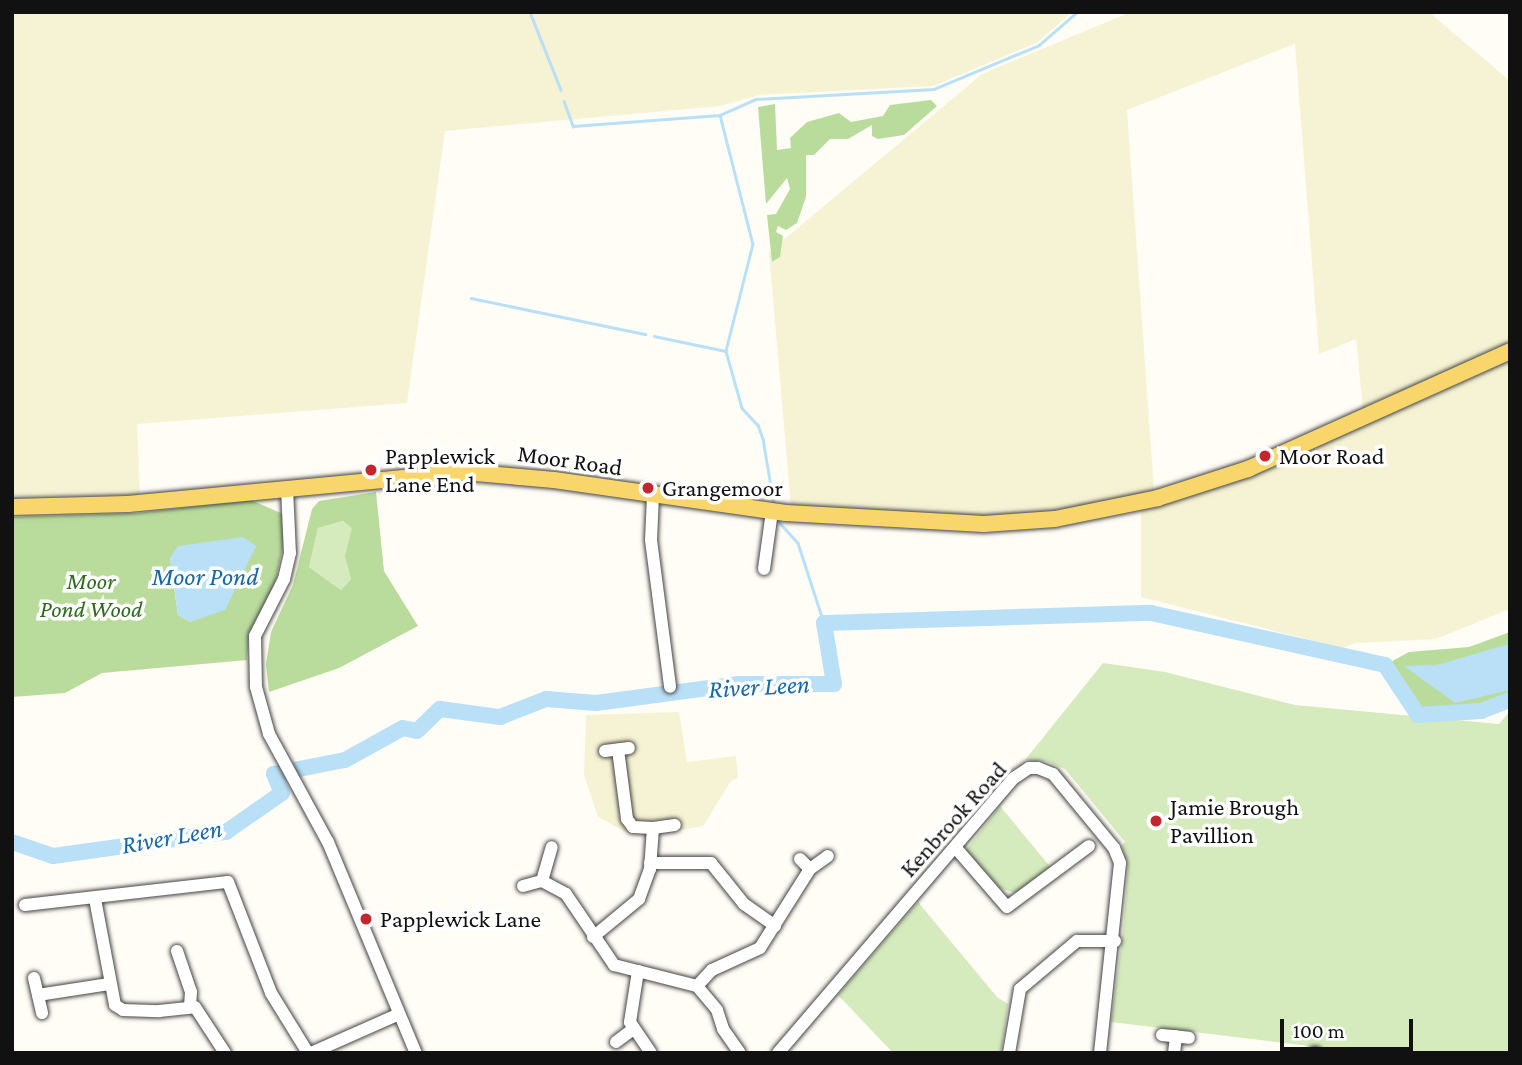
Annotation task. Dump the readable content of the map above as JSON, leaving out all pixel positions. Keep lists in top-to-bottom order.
{
  "streets": {
    "main road": ["Moor Road"],
    "street": ["Kenbrook Road"]
  },
  "water": ["Moor Pond", "River Leen"],
  "parks": ["Moor Pond Wood"],
  "places": [
    "Moor Road",
    "Papplewick Lane End",
    "Grangemoor",
    "Jamie Brough Pavillion",
    "Papplewick Lane"
  ],
  "scale_bar": "100 m"
}
